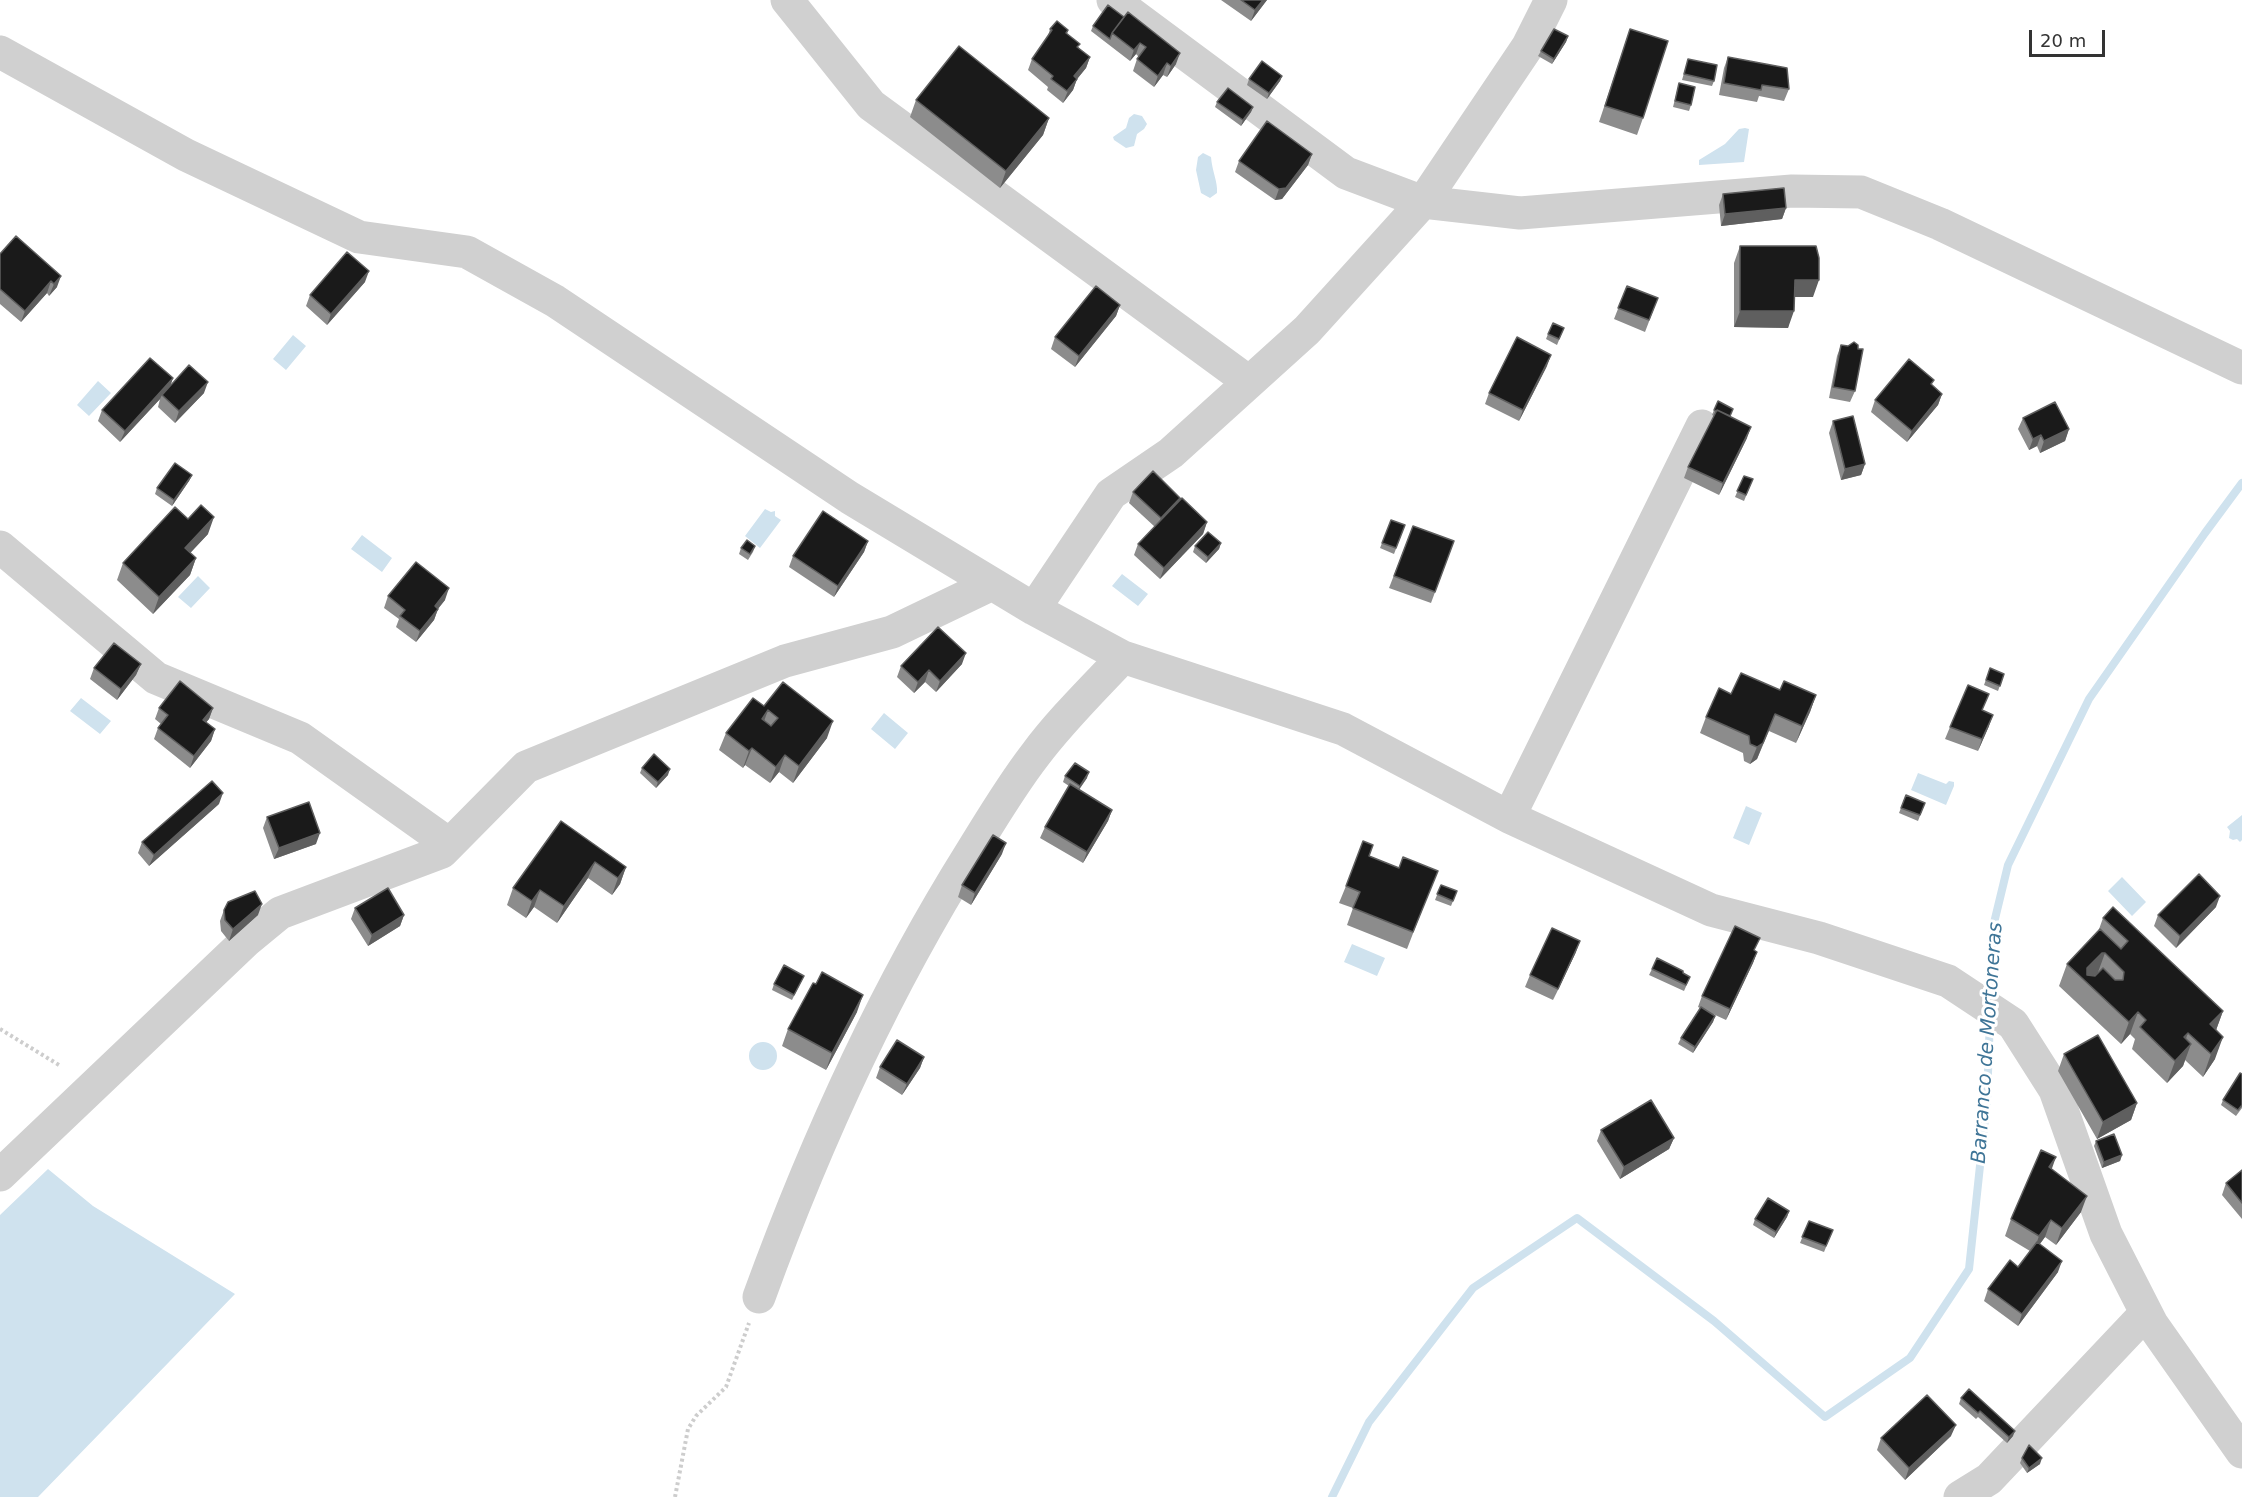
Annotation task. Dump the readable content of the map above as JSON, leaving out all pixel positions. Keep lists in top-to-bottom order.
{
  "water": ["Barranco de Mortoneras"],
  "scale_bar": "20 m"
}
